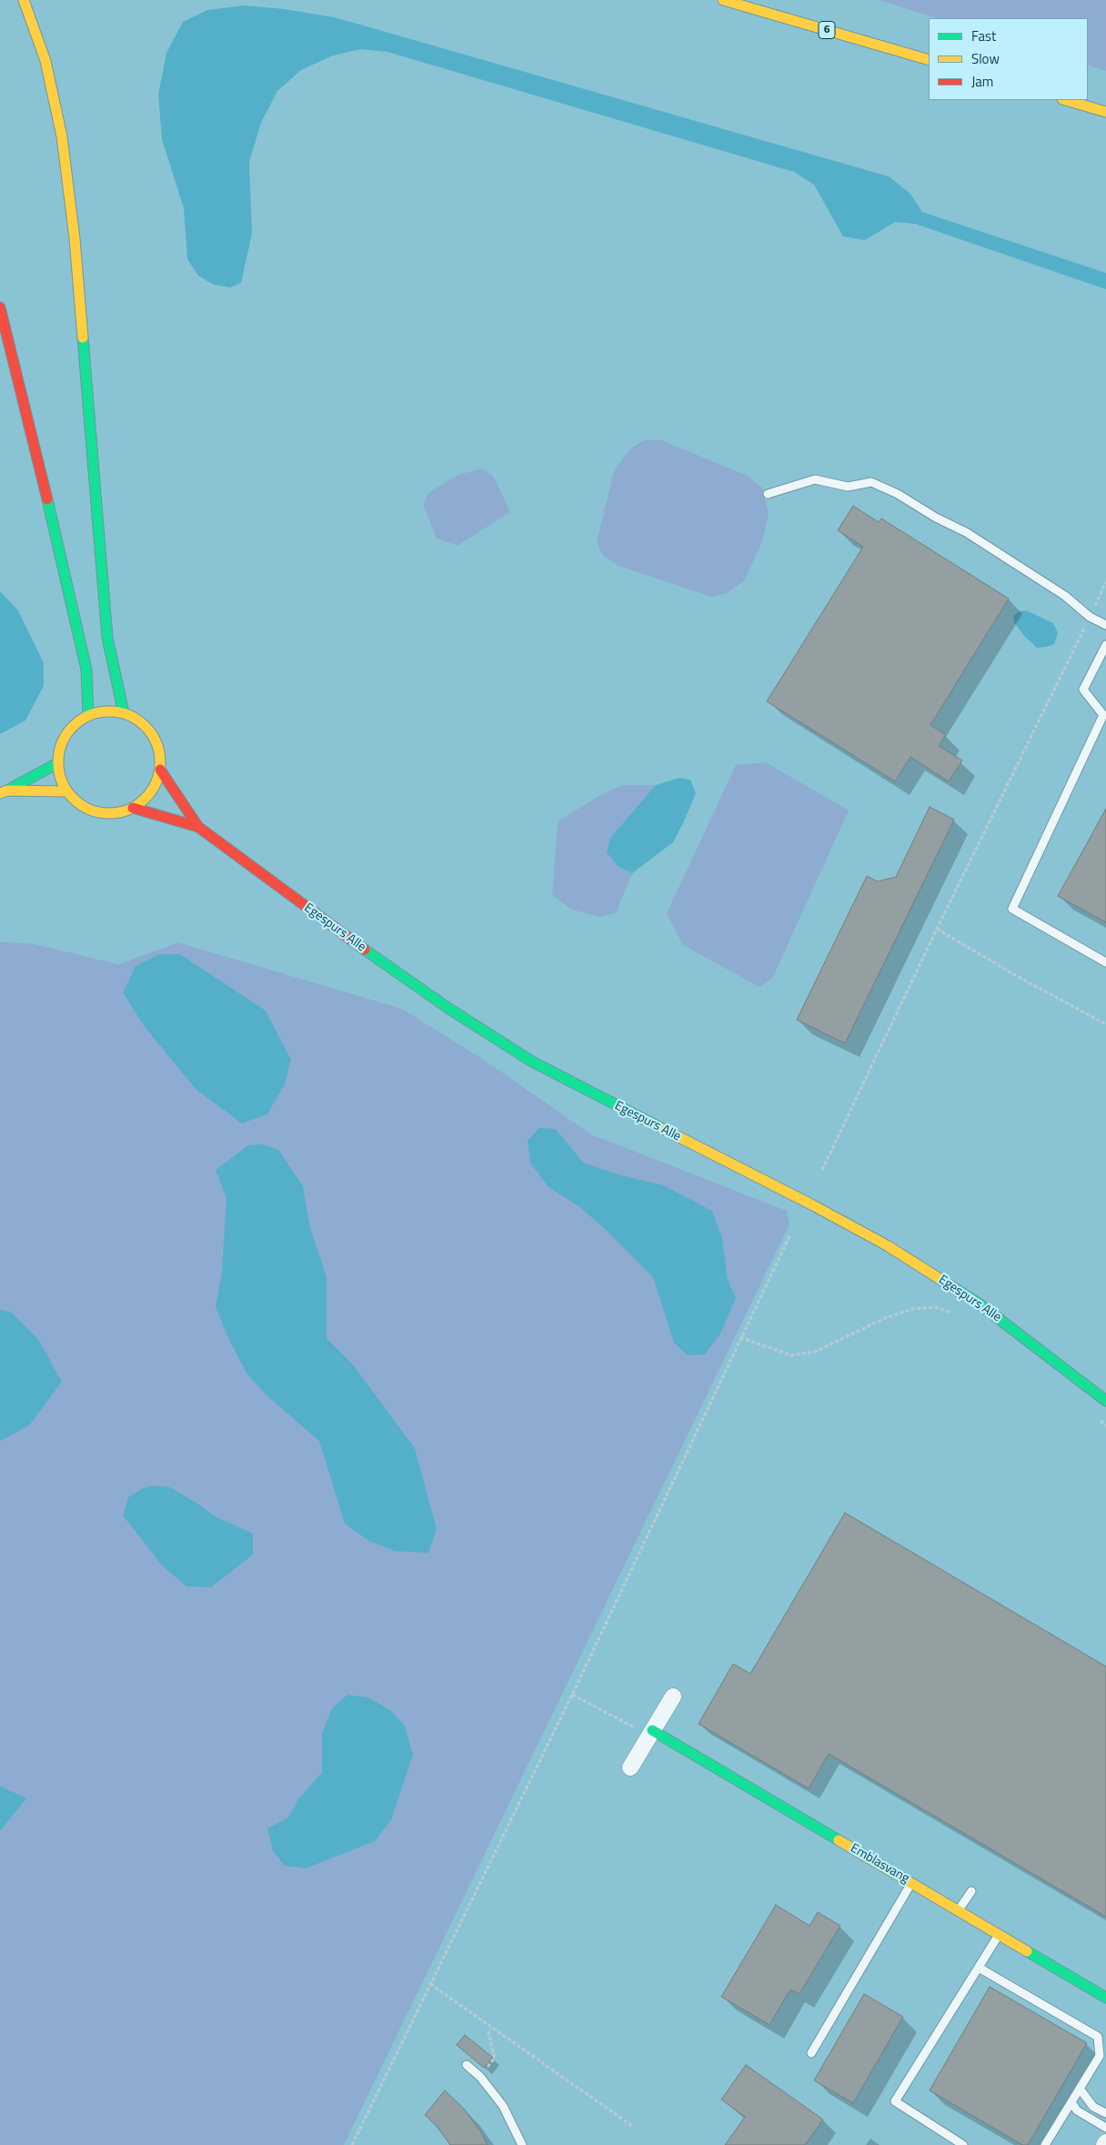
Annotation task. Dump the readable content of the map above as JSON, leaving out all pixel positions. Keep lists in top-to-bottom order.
{
  "streets": {
    "main road": ["6", "Egespurs Alle", "Emblasvang"]
  },
  "legend": ["Fast", "Slow", "Jam"]
}
